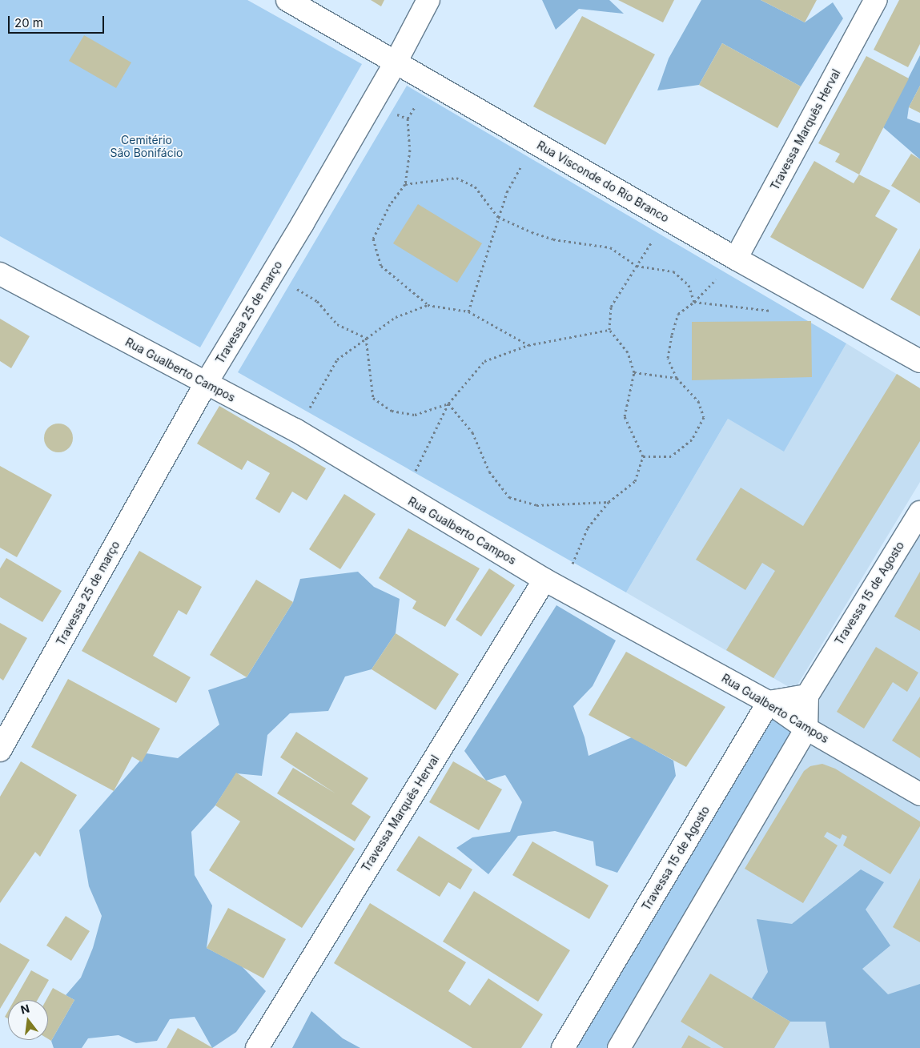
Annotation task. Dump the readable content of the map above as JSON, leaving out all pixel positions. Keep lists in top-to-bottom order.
{
  "streets": {
    "street": [
      "Travessa Marquês Herval",
      "Rua Visconde do Rio Branco",
      "Travessa 25 de março",
      "Rua Gualberto Campos",
      "Travessa 15 de Agosto"
    ]
  },
  "crossings": [
    ["Travessa Marquês Herval", "Rua Visconde do Rio Branco"],
    ["Travessa Marquês Herval", "Rua Gualberto Campos"],
    ["Rua Visconde do Rio Branco", "Travessa 25 de março"],
    ["Travessa 25 de março", "Rua Gualberto Campos"],
    ["Rua Gualberto Campos", "Travessa 15 de Agosto"]
  ],
  "parks": ["Cemitério São Bonifácio"],
  "scale_bar": "20 m",
  "north": "top"
}
